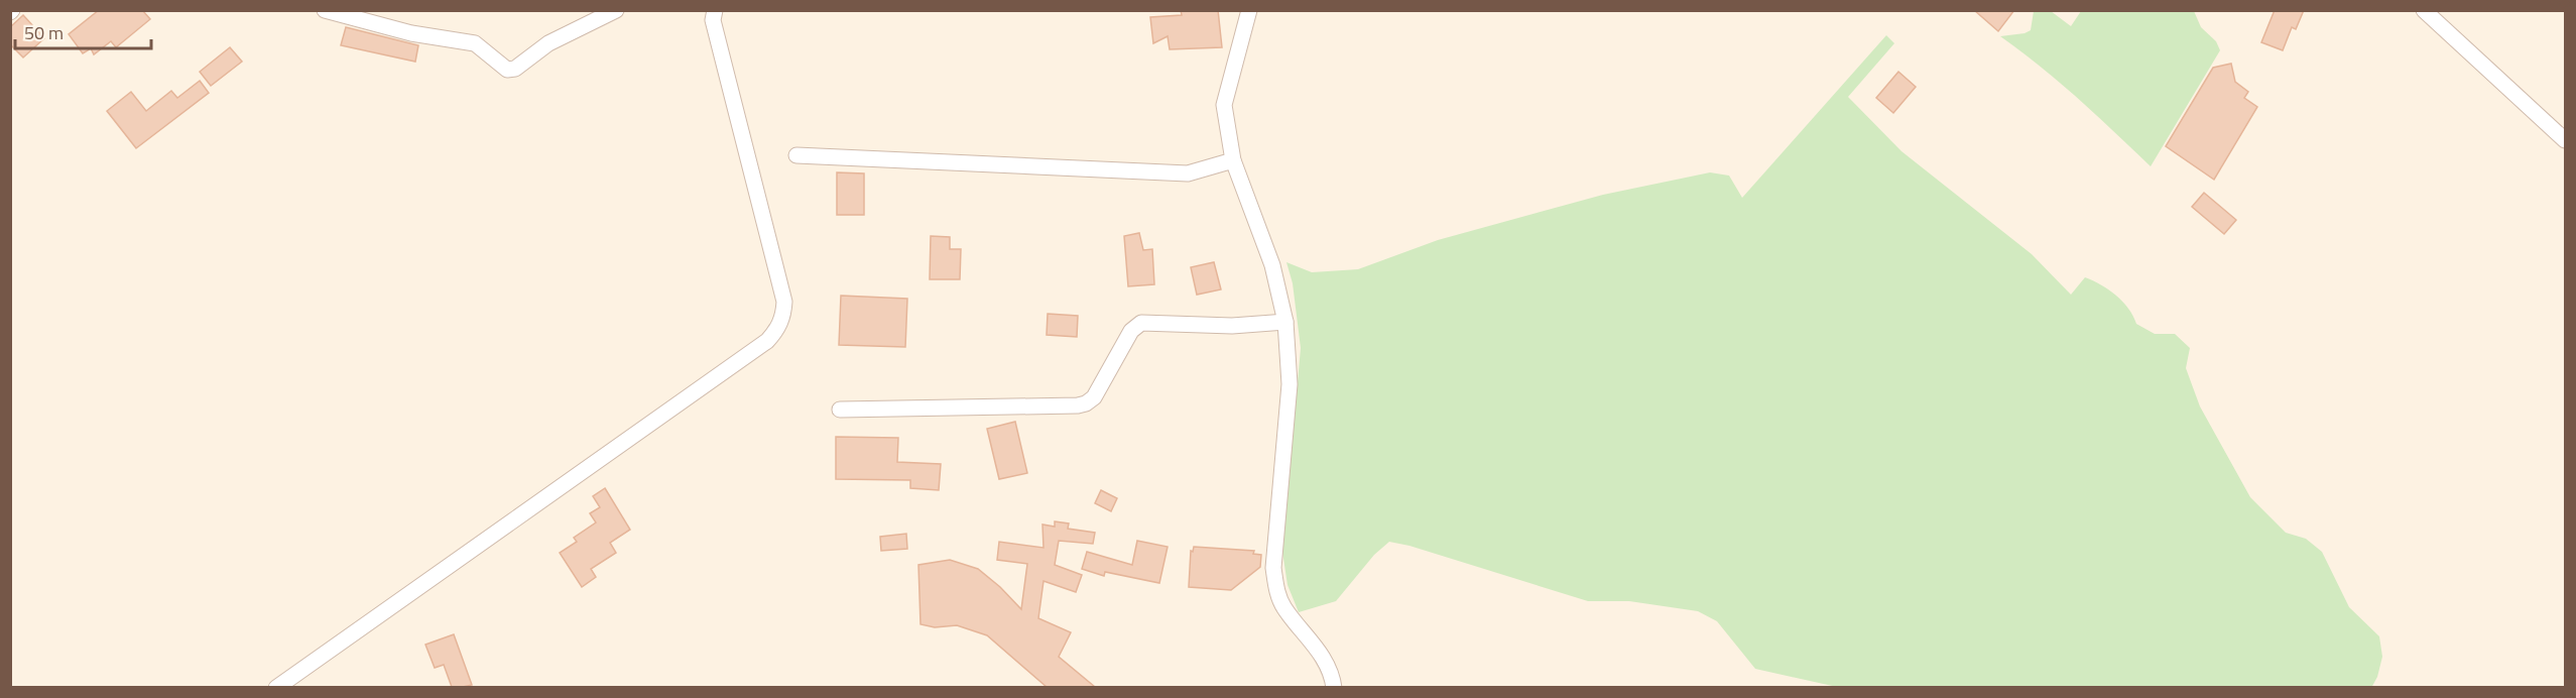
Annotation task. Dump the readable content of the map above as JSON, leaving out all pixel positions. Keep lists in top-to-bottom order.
{
  "scale_bar": "50 m"
}
